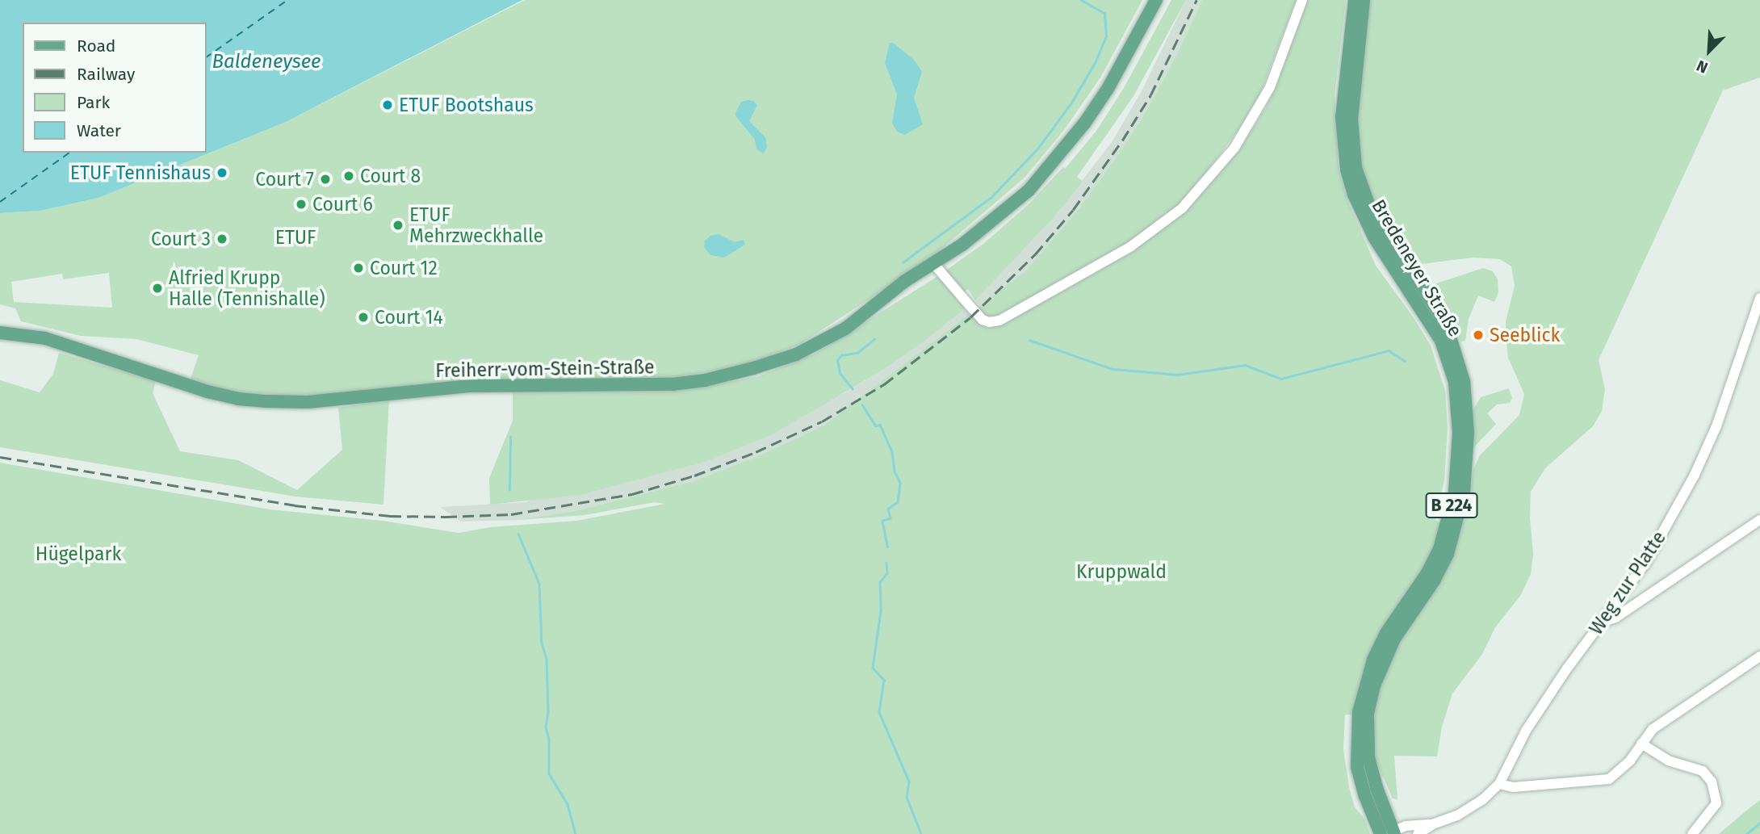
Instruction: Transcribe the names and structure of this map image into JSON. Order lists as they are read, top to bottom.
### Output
{
  "streets": {
    "main road": ["Bredeneyer Straße", "Freiherr-vom-Stein-Straße", "B 224"],
    "street": ["Weg zur Platte"]
  },
  "crossings": [
    ["Bredeneyer Straße", "Weg zur Platte"]
  ],
  "water": ["Baldeneysee"],
  "parks": ["ETUF", "Hügelpark", "Kruppwald"],
  "places": [
    "ETUF Bootshaus",
    "ETUF Tennishaus",
    "Court 8",
    "Court 7",
    "Court 6",
    "ETUF Mehrzweckhalle",
    "Court 3",
    "Court 12",
    "Alfried Krupp Halle (Tennishalle)",
    "Court 14",
    "Seeblick"
  ],
  "legend": [
    "Road",
    "Railway",
    "Park",
    "Water"
  ],
  "north": "bottom left"
}
